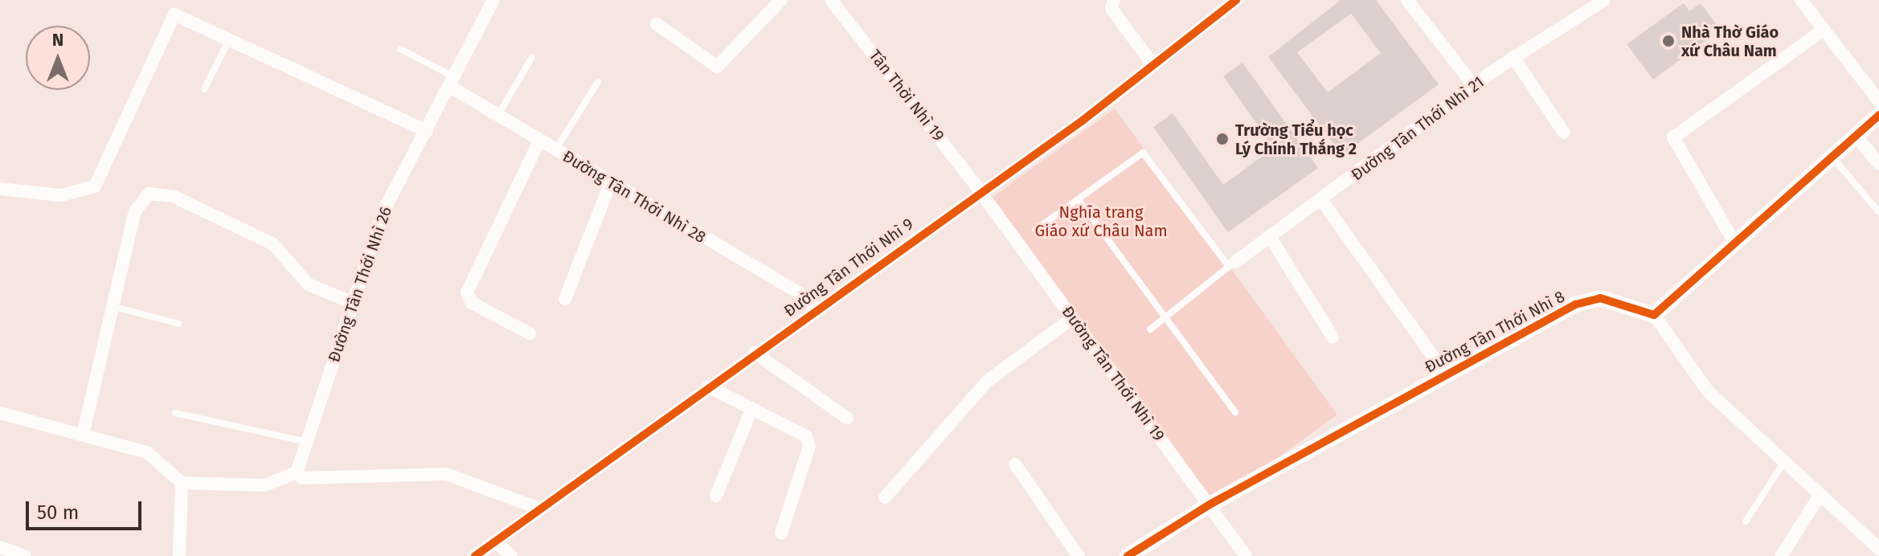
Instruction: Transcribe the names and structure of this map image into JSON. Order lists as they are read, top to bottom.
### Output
{
  "streets": {
    "street": [
      "Tân Thời Nhì 19",
      "Đường Tân Thới Nhì 21",
      "Đường Tân Thới Nhì 28",
      "Đường Tân Thới Nhì 9",
      "Đường Tân Thới Nhì 26",
      "Đường Tân Thới Nhì 8",
      "Đường Tân Thới Nhì 19"
    ]
  },
  "crossings": [
    ["Tân Thời Nhì 19", "Đường Tân Thới Nhì 9"],
    ["Tân Thời Nhì 19", "Đường Tân Thới Nhì 19"],
    ["Đường Tân Thới Nhì 28", "Đường Tân Thới Nhì 9"],
    ["Đường Tân Thới Nhì 28", "Đường Tân Thới Nhì 26"],
    ["Đường Tân Thới Nhì 9", "Đường Tân Thới Nhì 19"],
    ["Đường Tân Thới Nhì 8", "Đường Tân Thới Nhì 19"]
  ],
  "parks": ["Nghĩa trang Giáo xứ Châu Nam"],
  "places": ["Nhà Thờ Giáo xứ Châu Nam", "Trường Tiểu học Lý Chính Thắng 2"],
  "scale_bar": "50 m",
  "north": "top"
}
